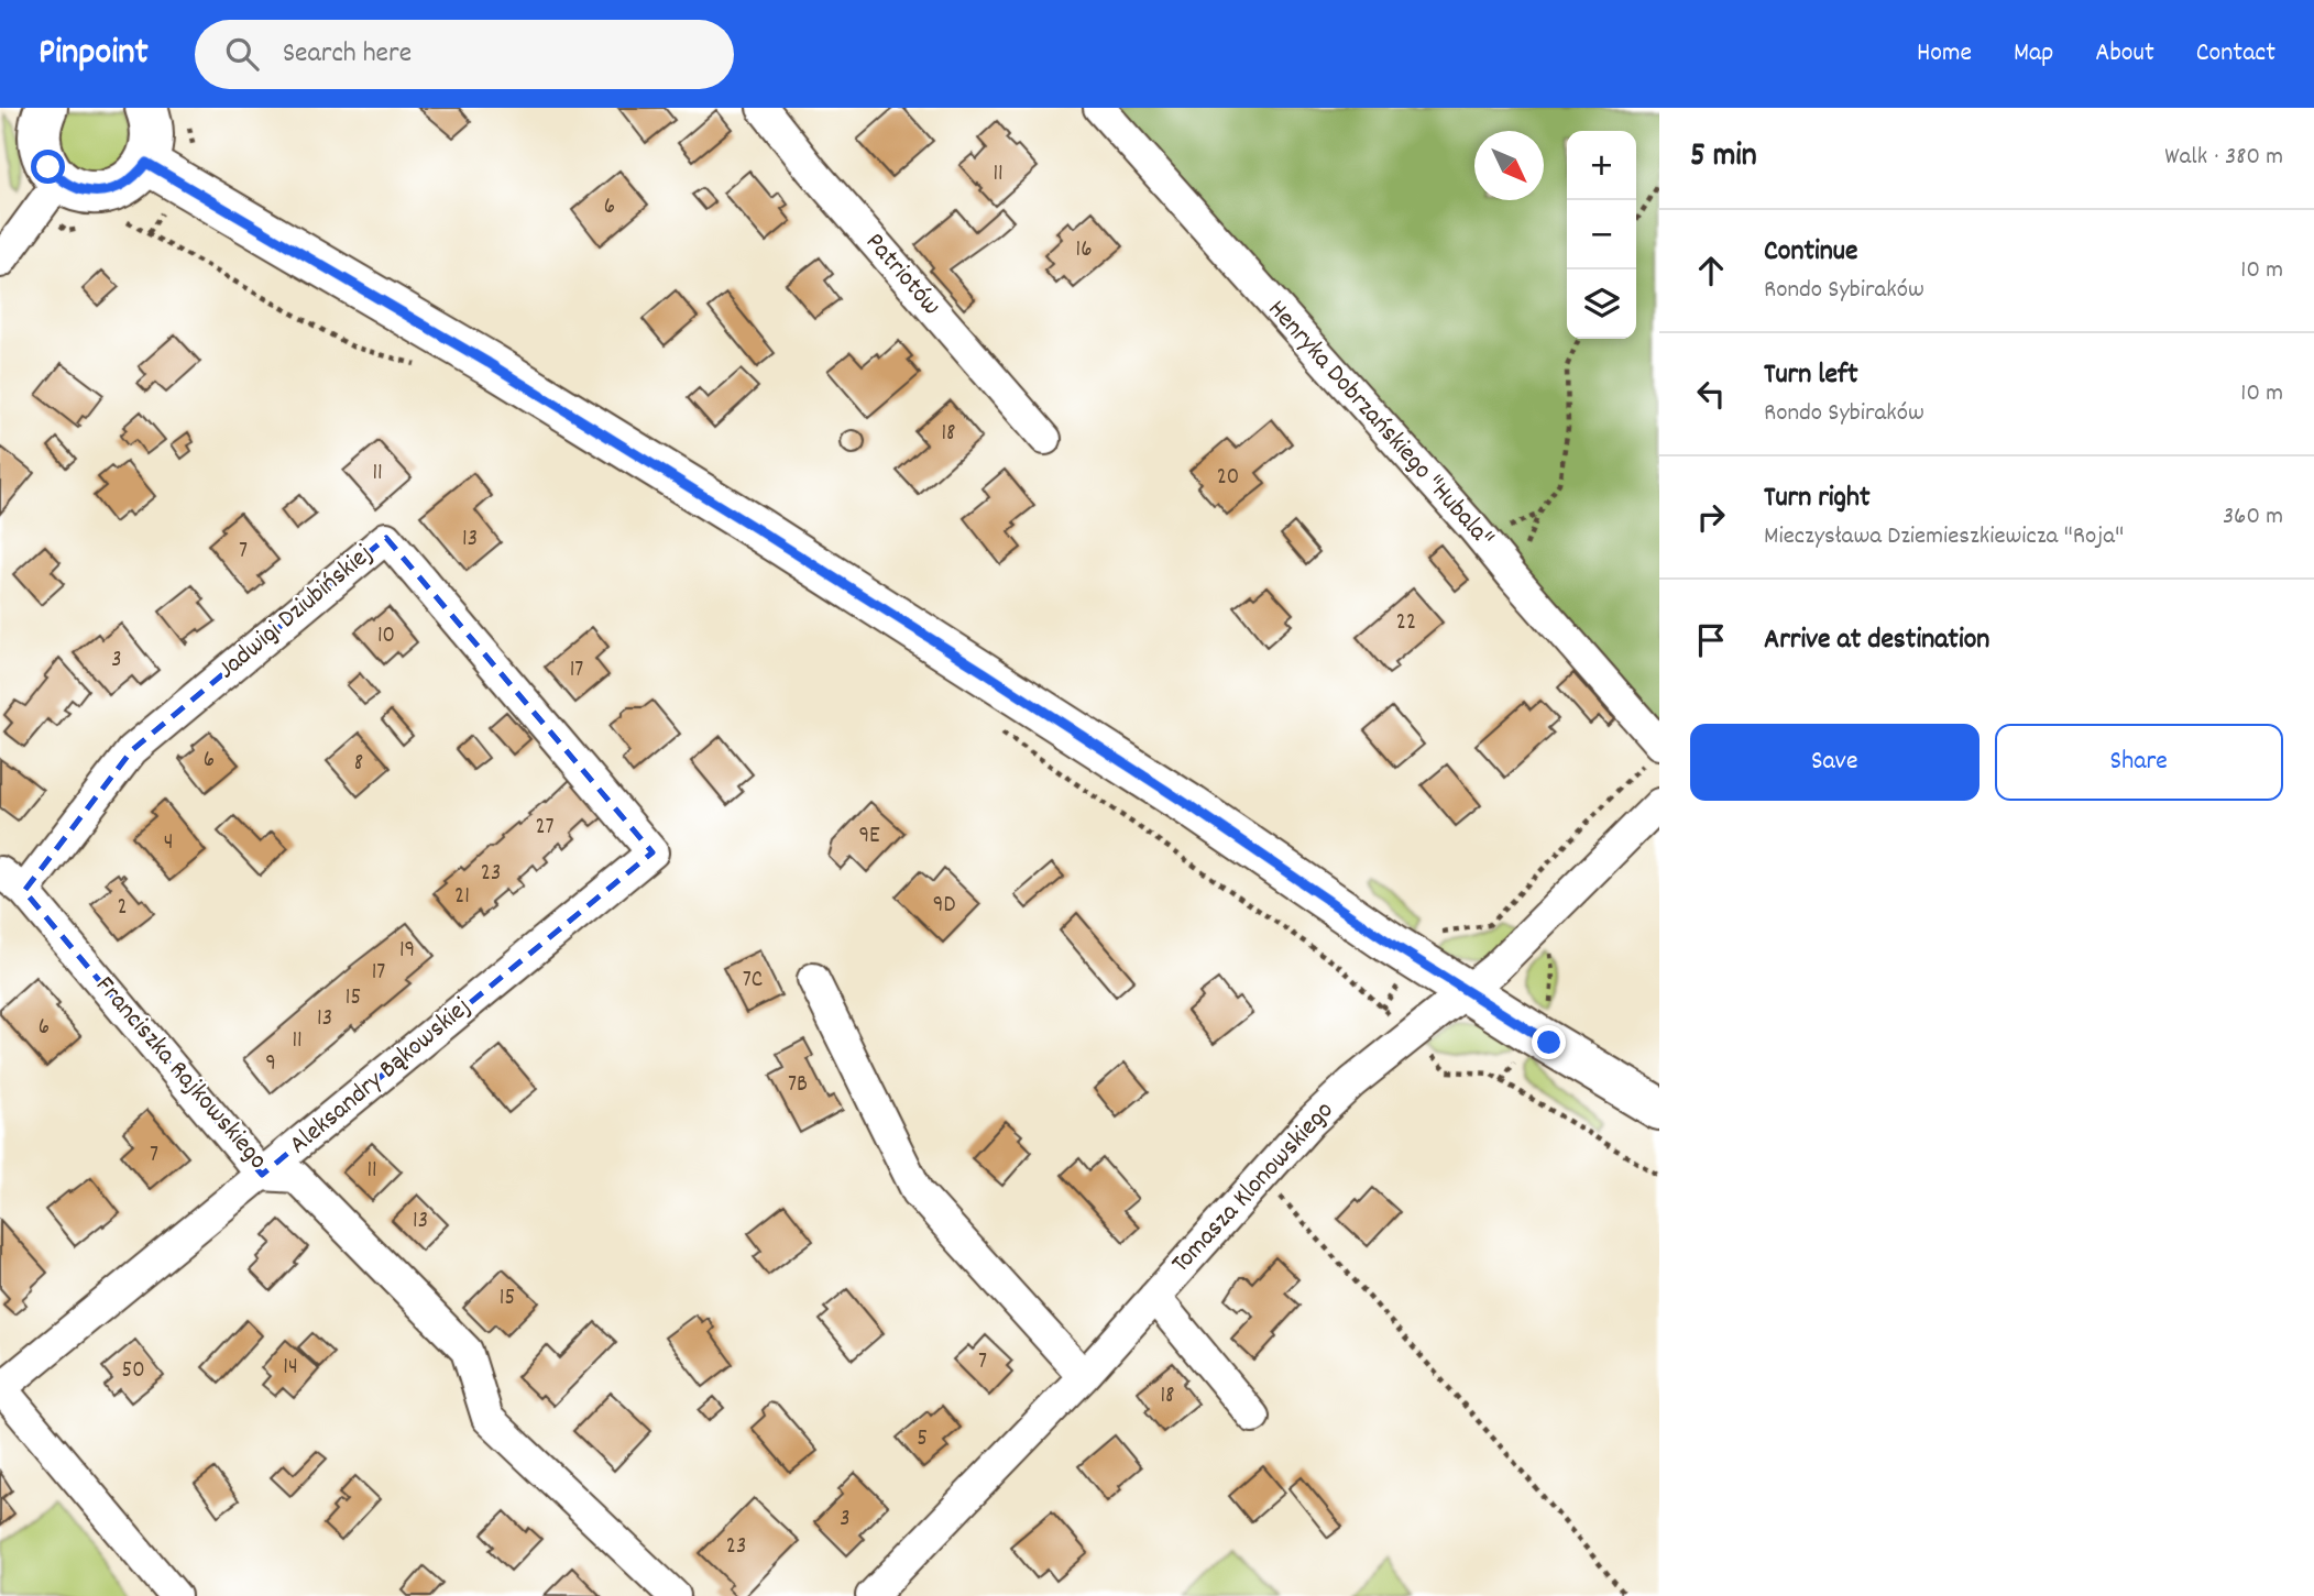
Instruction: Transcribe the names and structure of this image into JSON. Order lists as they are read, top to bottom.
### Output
{
  "streets": {
    "street": [
      "Patriotów",
      "Henryka Dobrzańskiego \"Hubala\"",
      "Jadwigi Dziubińskiej",
      "Franciszka Rajkowskiego",
      "Aleksandry Bąkowskiej",
      "Tomasza Klonowskiego"
    ]
  },
  "crossings": [
    ["Jadwigi Dziubińskiej", "Franciszka Rajkowskiego"],
    ["Jadwigi Dziubińskiej", "Aleksandry Bąkowskiej"],
    ["Franciszka Rajkowskiego", "Aleksandry Bąkowskiej"]
  ],
  "house_numbers": [
    "11",
    "6",
    "16",
    "18",
    "11",
    "20",
    "13",
    "7",
    "22",
    "10",
    "3",
    "17",
    "6",
    "8",
    "27",
    "9E",
    "4",
    "23",
    "21",
    "9D",
    "2",
    "19",
    "17",
    "7C",
    "15",
    "13",
    "6",
    "11",
    "9",
    "7B",
    "7",
    "11",
    "13",
    "15",
    "7",
    "14",
    "50",
    "18",
    "5",
    "3",
    "23"
  ],
  "north": "bottom right",
  "page": {
    "header": "Pinpoint",
    "search": "Search here",
    "nav": [
      "Home",
      "Map",
      "About",
      "Contact"
    ],
    "heading": ["5 min", "Walk · 380 m"],
    "map_buttons": ["+", "−"],
    "list": [
      ["Continue", "Rondo Sybiraków", "10 m"],
      ["Turn left", "Rondo Sybiraków", "10 m"],
      ["Turn right", "Mieczysława Dziemieszkiewicza \"Roja\"", "360 m"],
      "Arrive at destination"
    ],
    "buttons": ["Save", "Share"]
  }
}
